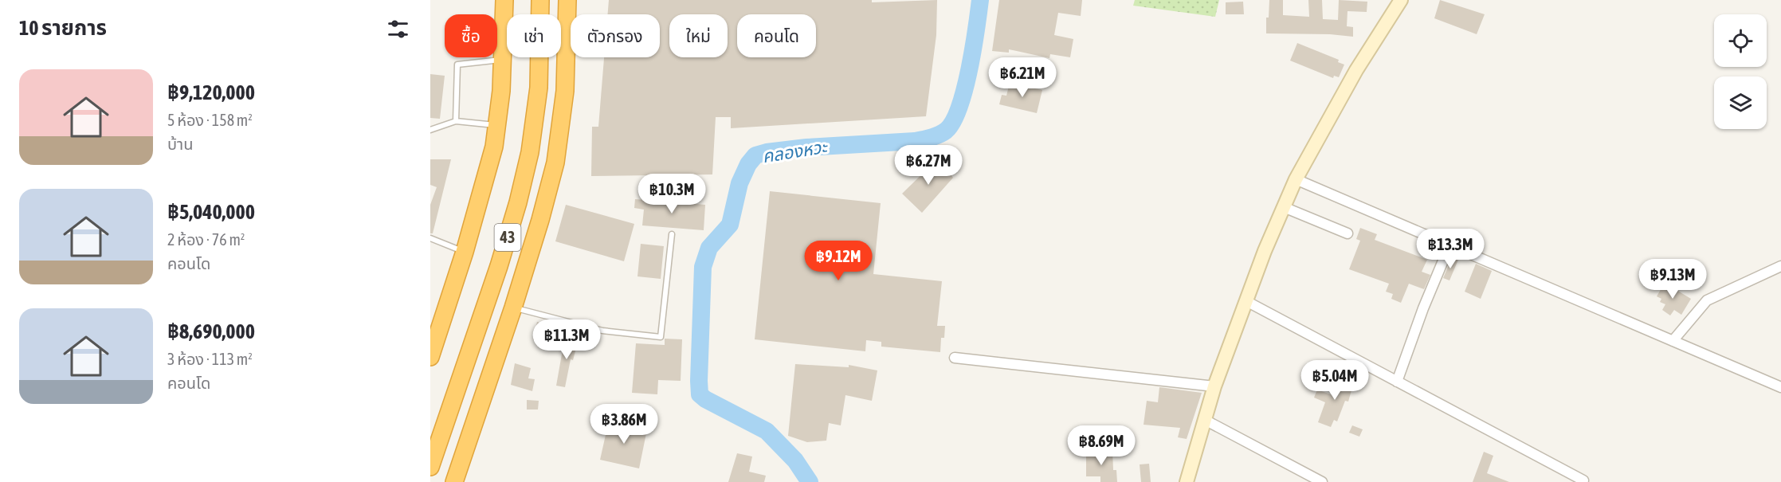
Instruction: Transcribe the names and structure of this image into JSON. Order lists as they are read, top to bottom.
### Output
{
  "streets": {
    "highway": ["43"]
  },
  "water": ["คลองหวะ"],
  "page": {
    "heading": "10 รายการ",
    "chip": [
      "ซื้อ",
      "เช่า",
      "ตัวกรอง",
      "ใหม่",
      "คอนโด"
    ],
    "list": [
      {
        "name": "฿9,120,000",
        "note": "5 ห้อง · 158 m² · บ้าน"
      },
      {
        "name": "฿5,040,000",
        "note": "2 ห้อง · 76 m² · คอนโด"
      },
      {
        "name": "฿8,690,000",
        "note": "3 ห้อง · 113 m² · คอนโด"
      }
    ],
    "price": [
      "฿6.21M",
      "฿6.27M",
      "฿10.3M",
      "฿13.3M",
      "฿9.12M",
      "฿9.13M",
      "฿11.3M",
      "฿5.04M",
      "฿3.86M",
      "฿8.69M"
    ]
  }
}
